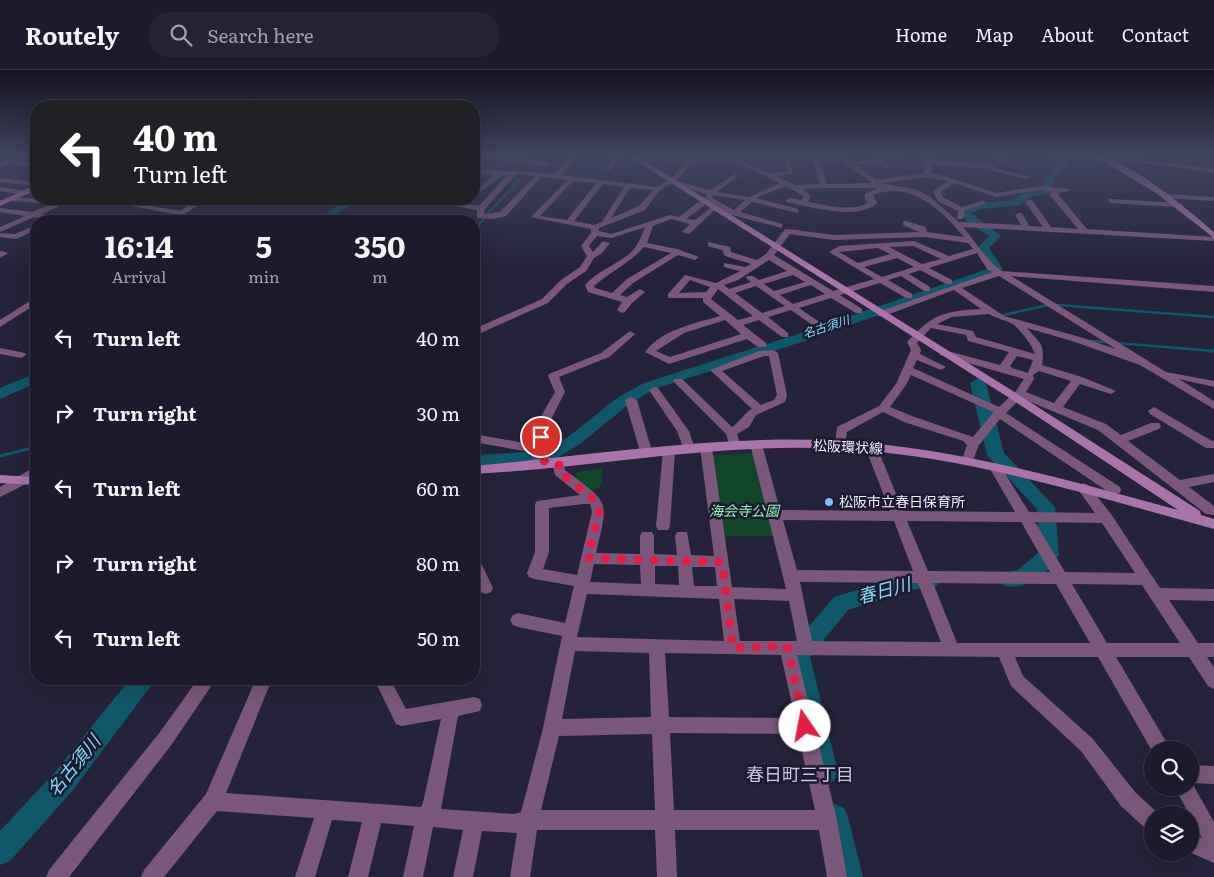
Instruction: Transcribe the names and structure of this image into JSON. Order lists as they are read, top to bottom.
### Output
{
  "streets": {
    "street": ["松阪環状線"]
  },
  "districts": ["春日町三丁目"],
  "water": ["名古須川", "春日川"],
  "parks": ["海会寺公園"],
  "places": ["松阪市立春日保育所"],
  "page": {
    "header": "Routely",
    "search": "Search here",
    "nav": [
      "Home",
      "Map",
      "About",
      "Contact"
    ],
    "turn": ["40 m", "Turn left"],
    "eta": [
      "16:14",
      "Arrival",
      "5",
      "min",
      "350",
      "m"
    ],
    "list": [
      {
        "name": "Turn left",
        "value": "40 m"
      },
      {
        "name": "Turn right",
        "value": "30 m"
      },
      {
        "name": "Turn left",
        "value": "60 m"
      },
      {
        "name": "Turn right",
        "value": "80 m"
      },
      {
        "name": "Turn left",
        "value": "50 m"
      }
    ]
  }
}
